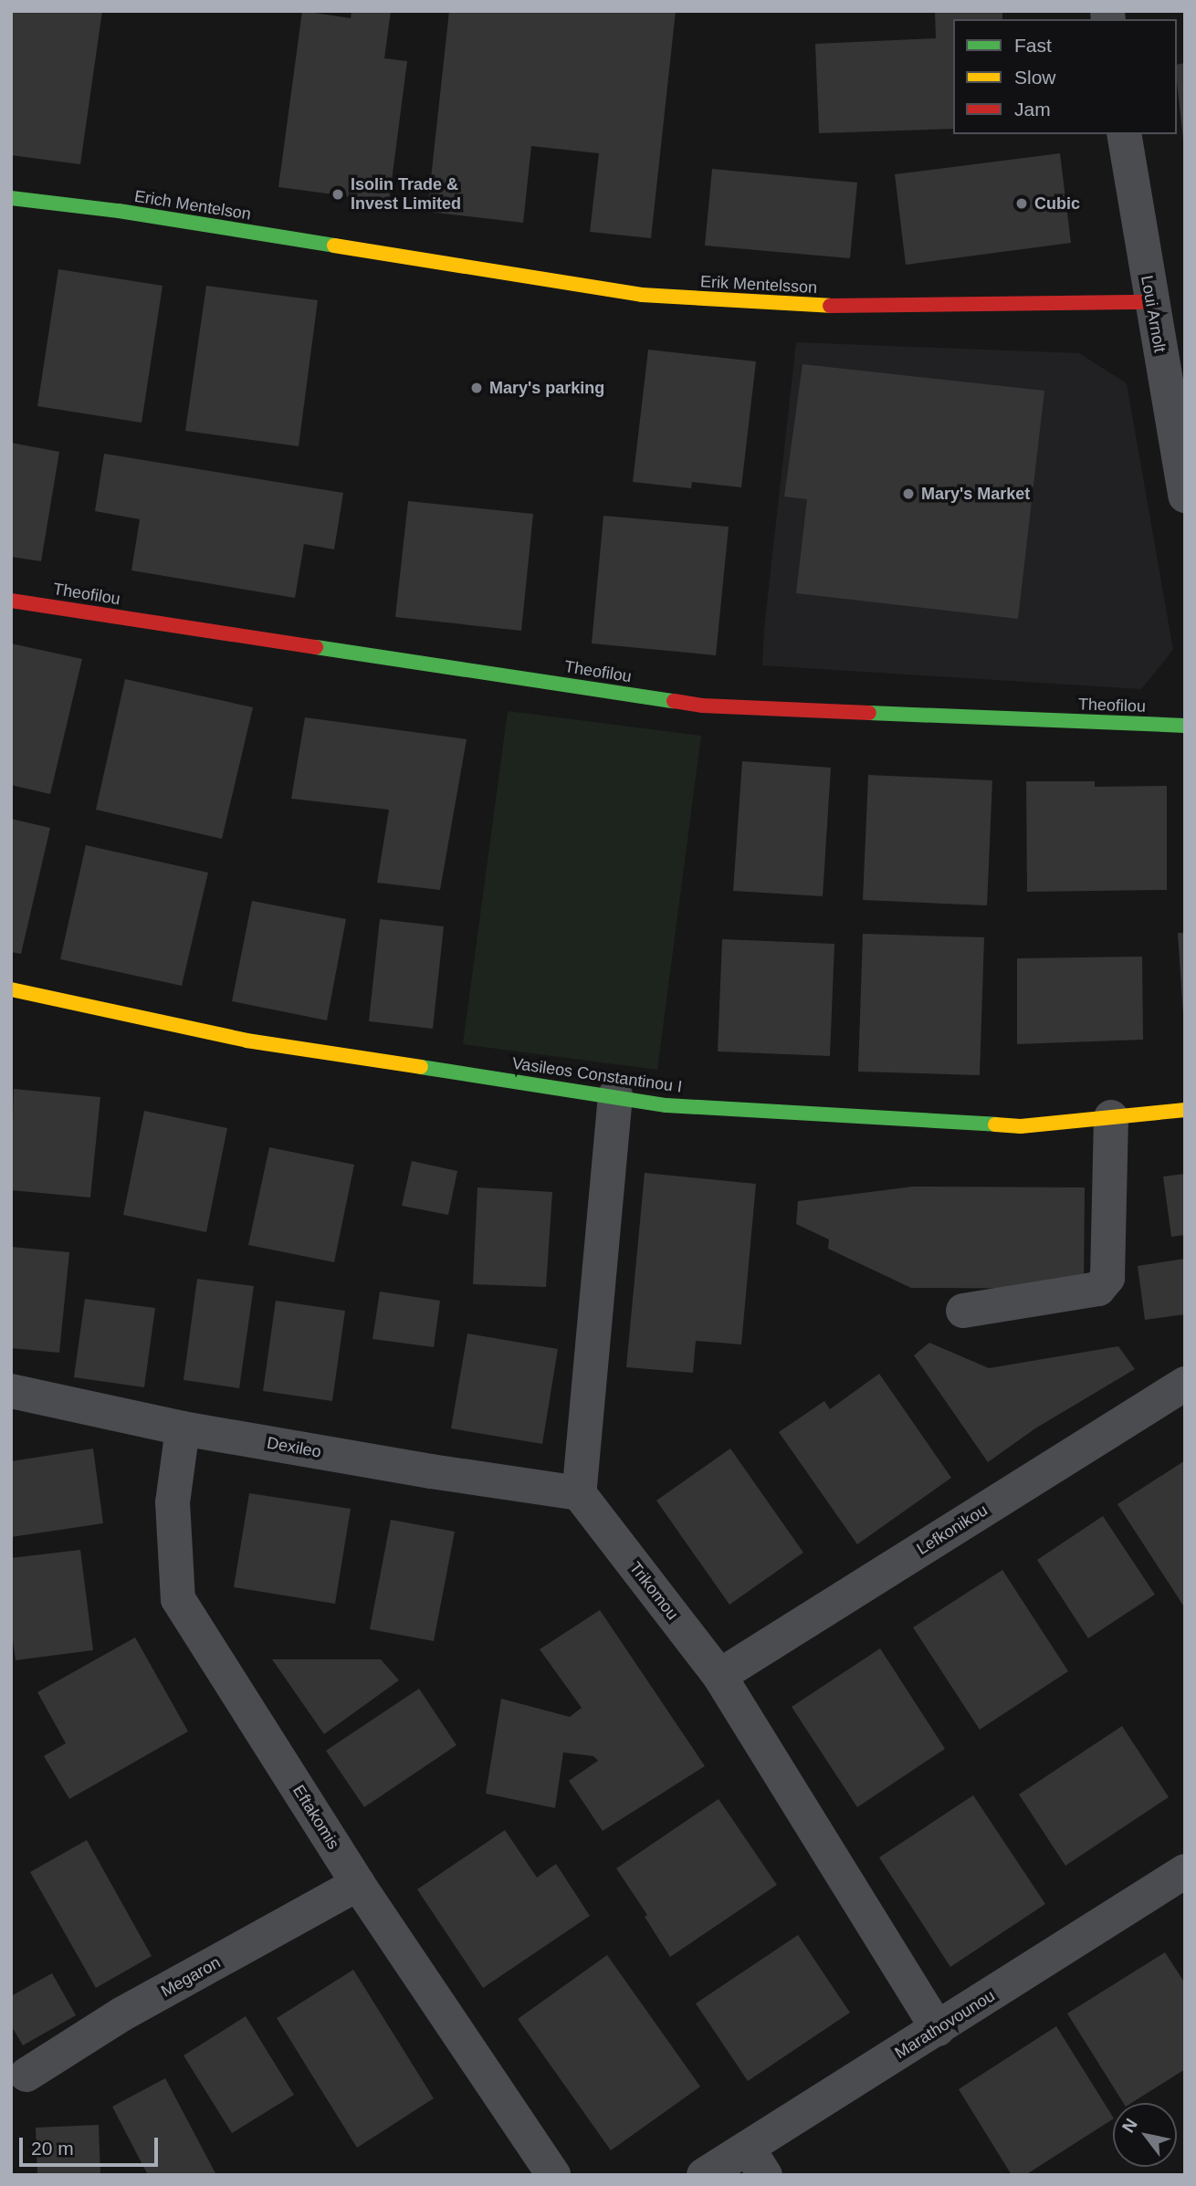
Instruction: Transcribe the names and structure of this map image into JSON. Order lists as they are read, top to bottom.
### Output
{
  "streets": {
    "street": [
      "Erich Mentelson",
      "Erik Mentelsson",
      "Loui Arnolt",
      "Theofilou",
      "Vasileos Constantinou I",
      "Dexileo",
      "Lefkonikou",
      "Trikomou",
      "Eftakomis",
      "Megaron",
      "Marathovounou"
    ]
  },
  "crossings": [
    ["Erich Mentelson", "Erik Mentelsson"],
    ["Erik Mentelsson", "Loui Arnolt"],
    ["Dexileo", "Trikomou"],
    ["Dexileo", "Eftakomis"],
    ["Lefkonikou", "Trikomou"],
    ["Trikomou", "Marathovounou"],
    ["Eftakomis", "Megaron"]
  ],
  "places": [
    "Isolin Trade & Invest Limited",
    "Cubic",
    "Mary's parking",
    "Mary's Market"
  ],
  "legend": ["Fast", "Slow", "Jam"],
  "scale_bar": "20 m",
  "north": "top left"
}
